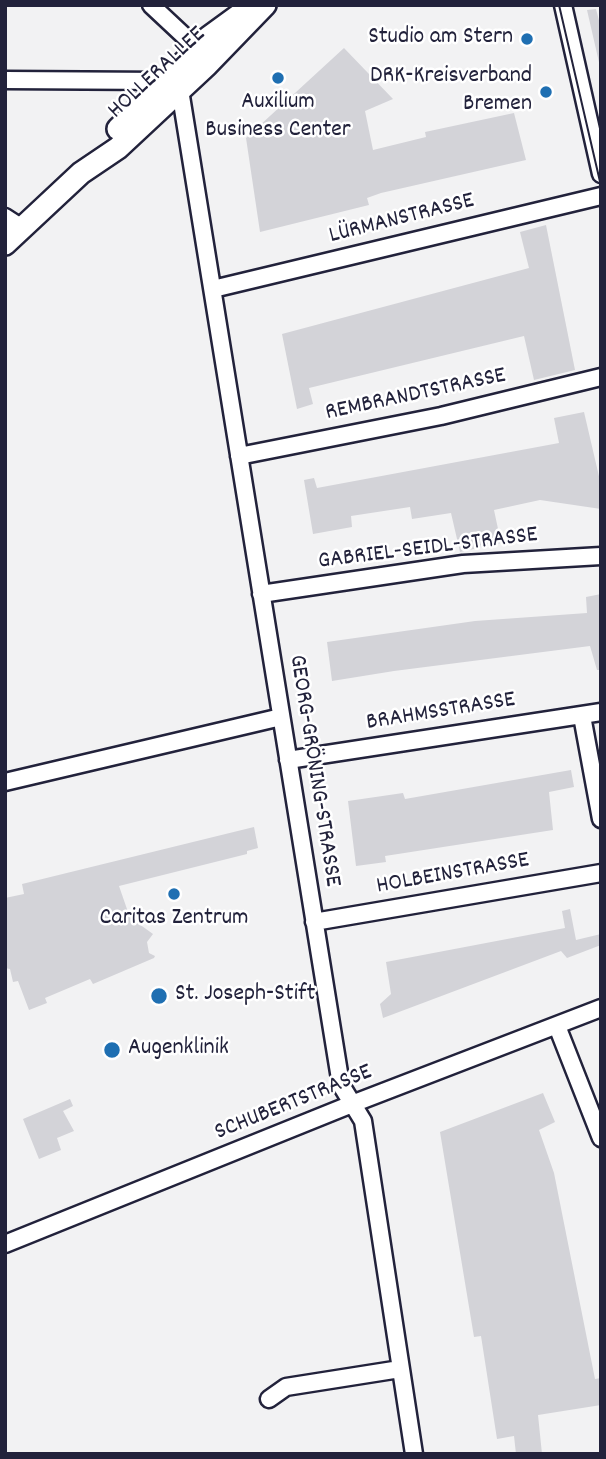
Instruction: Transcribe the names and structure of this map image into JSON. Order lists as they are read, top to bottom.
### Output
{
  "streets": {
    "main road": ["HOLLERALLEE"],
    "street": [
      "LÜRMANSTRASSE",
      "REMBRANDTSTRASSE",
      "GABRIEL-SEIDL-STRASSE",
      "BRAHMSSTRASSE",
      "GEORG-GRÖNING-STRASSE",
      "HOLBEINSTRASSE",
      "SCHUBERTSTRASSE"
    ]
  },
  "crossings": [
    ["HOLLERALLEE", "GEORG-GRÖNING-STRASSE"],
    ["LÜRMANSTRASSE", "GEORG-GRÖNING-STRASSE"],
    ["REMBRANDTSTRASSE", "GEORG-GRÖNING-STRASSE"],
    ["GABRIEL-SEIDL-STRASSE", "GEORG-GRÖNING-STRASSE"],
    ["BRAHMSSTRASSE", "GEORG-GRÖNING-STRASSE"],
    ["GEORG-GRÖNING-STRASSE", "HOLBEINSTRASSE"],
    ["GEORG-GRÖNING-STRASSE", "SCHUBERTSTRASSE"]
  ],
  "places": [
    "Studio am Stern",
    "Auxilium Business Center",
    "DRK-Kreisverband Bremen",
    "Caritas Zentrum",
    "St. Joseph-Stift",
    "Augenklinik"
  ]
}
